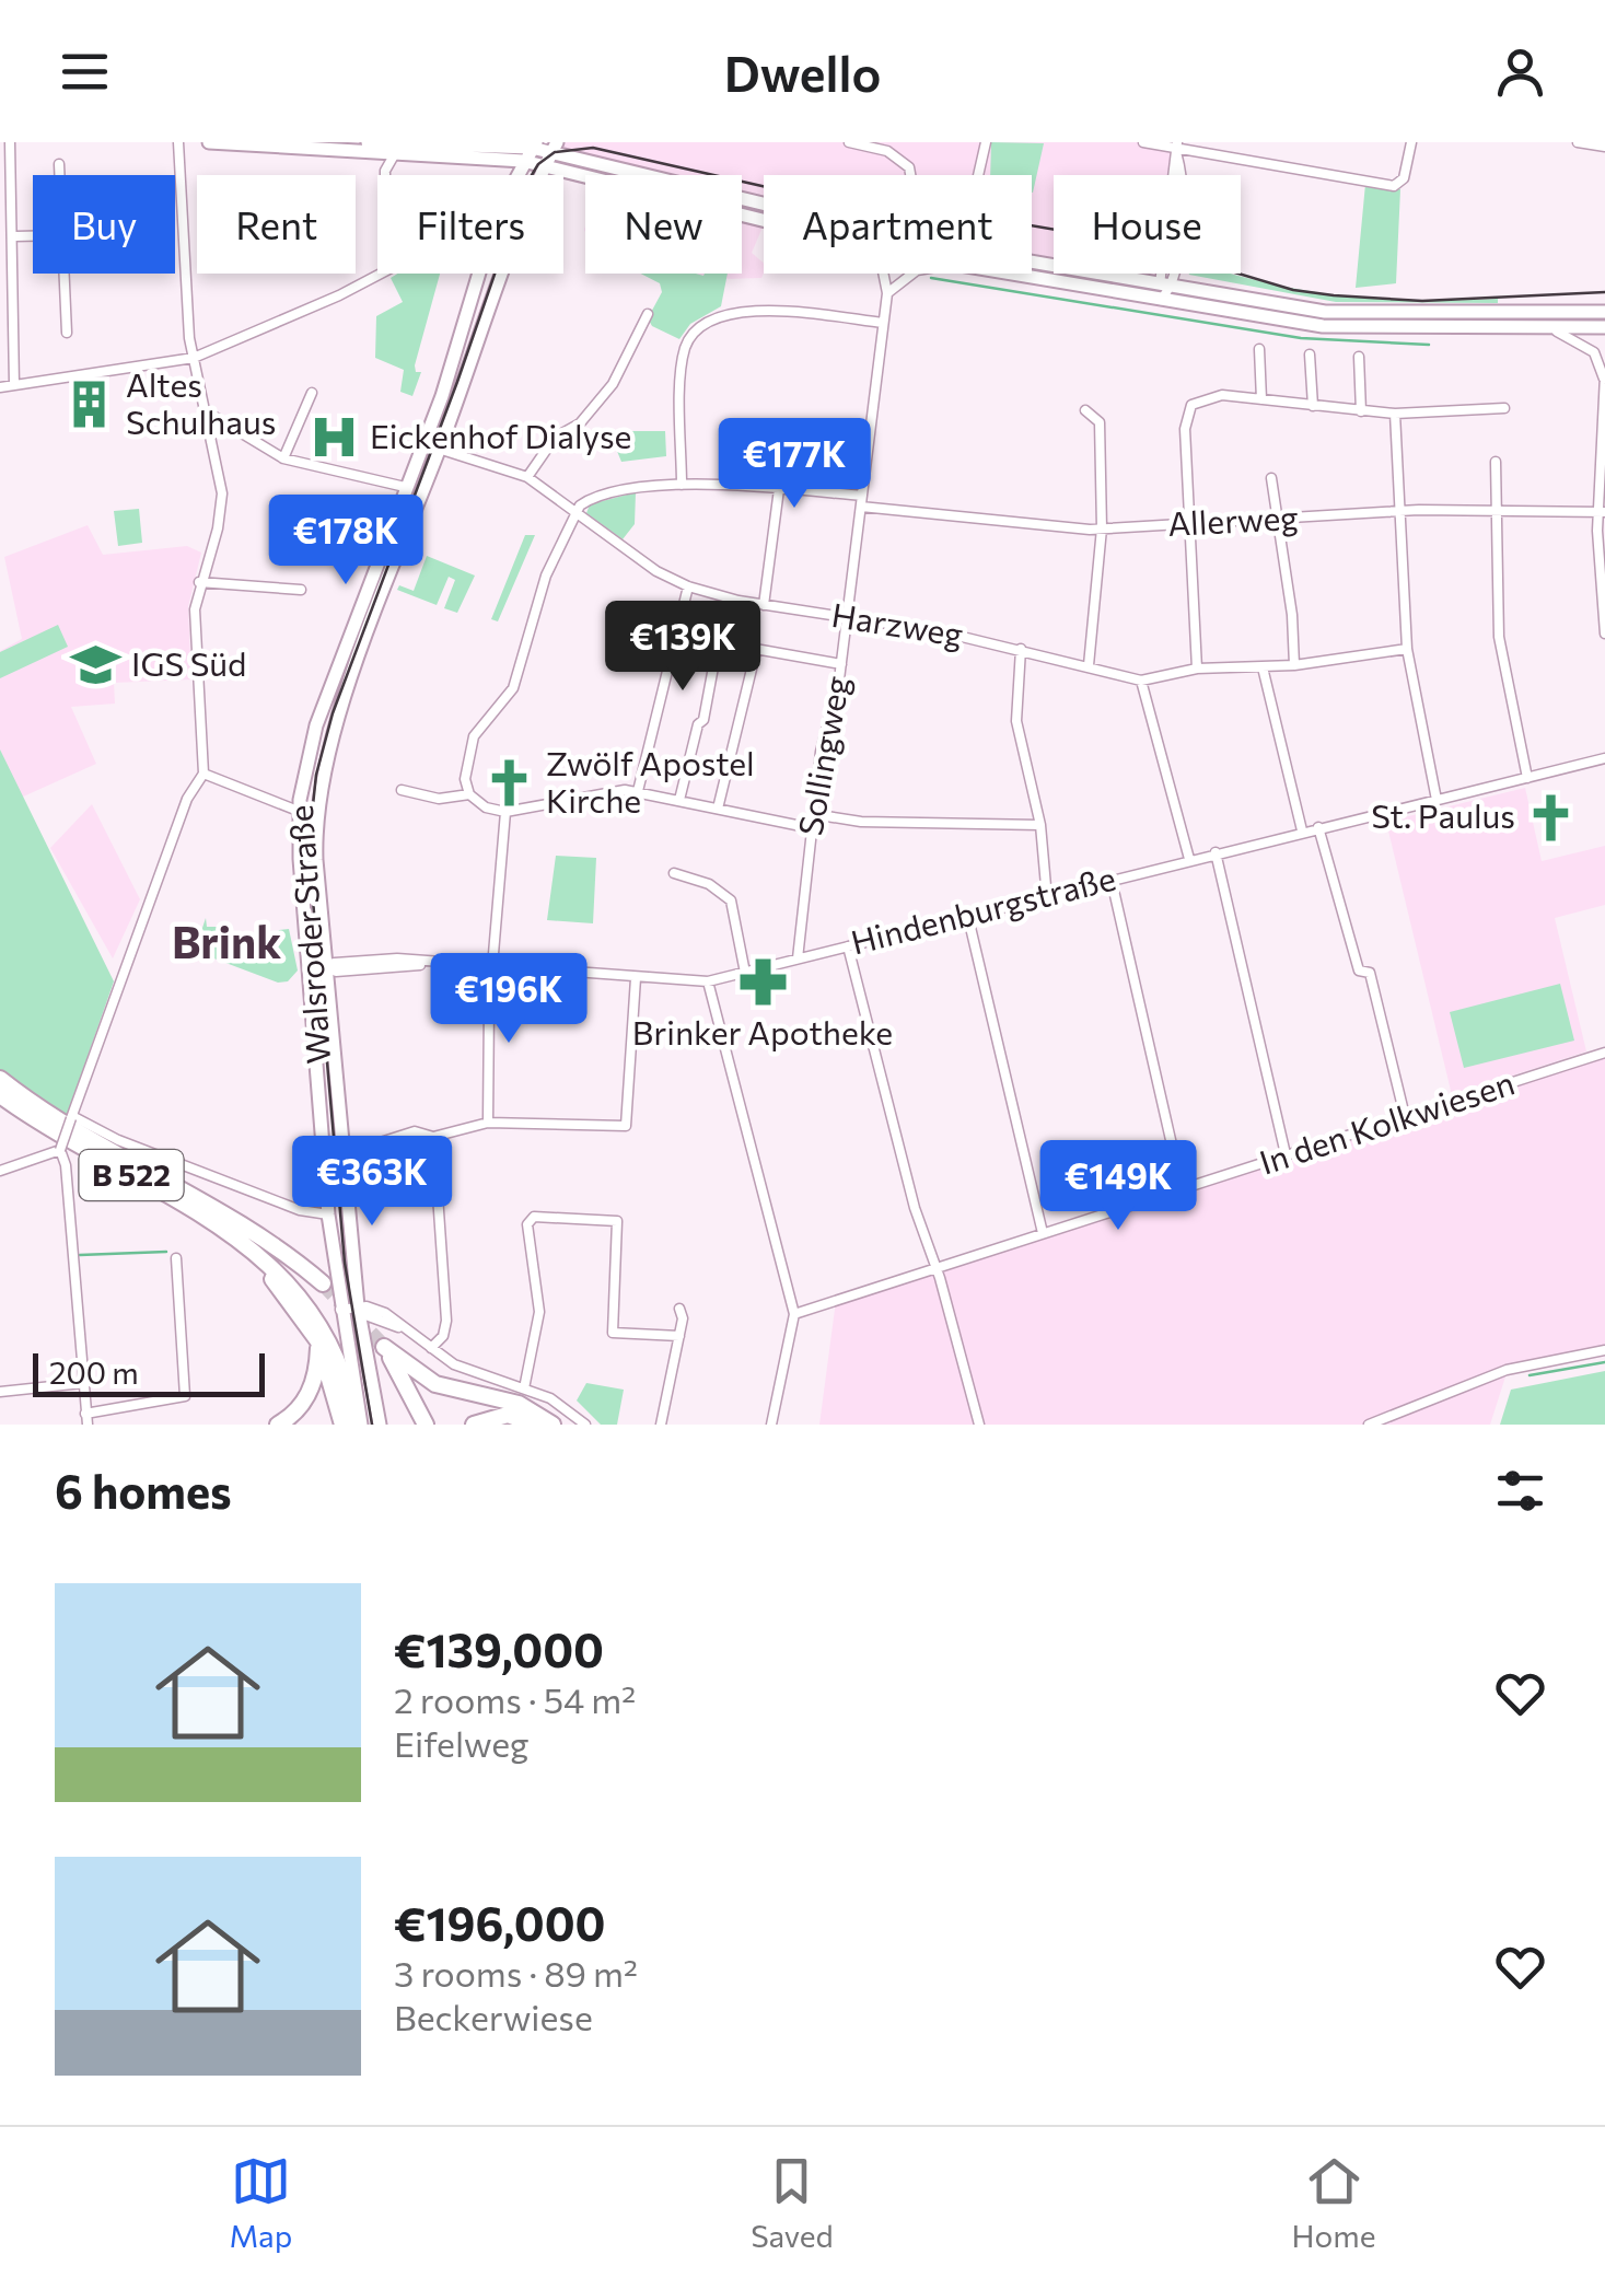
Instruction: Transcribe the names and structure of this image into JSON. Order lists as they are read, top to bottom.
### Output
{
  "streets": {
    "highway": ["B 522"],
    "main road": ["Walsroder Straße"],
    "street": [
      "Allerweg",
      "Harzweg",
      "Sollingweg",
      "Hindenburgstraße",
      "In den Kolkwiesen"
    ]
  },
  "crossings": [
    ["Allerweg", "Harzweg"],
    ["Allerweg", "Sollingweg"],
    ["Harzweg", "Sollingweg"],
    ["Harzweg", "Walsroder Straße"],
    ["Sollingweg", "Hindenburgstraße"],
    ["Hindenburgstraße", "Walsroder Straße"],
    ["Walsroder Straße", "B 522"]
  ],
  "districts": ["Brink"],
  "places": {
    "building": ["Altes Schulhaus"],
    "hospital": ["Eickenhof Dialyse"],
    "school or university": ["IGS Süd"],
    "church": ["Zwölf Apostel Kirche", "St. Paulus"],
    "pharmacy": ["Brinker Apotheke"]
  },
  "scale_bar": "200 m",
  "page": {
    "header": "Dwello",
    "chip": [
      "Buy",
      "Rent",
      "Filters",
      "New",
      "Apartment",
      "House"
    ],
    "price": [
      "€177K",
      "€178K",
      "€139K",
      "€196K",
      "€363K",
      "€149K"
    ],
    "scale": "200 m",
    "heading": "6 homes",
    "list": [
      {
        "name": "€139,000",
        "note": "2 rooms · 54 m² · Eifelweg"
      },
      {
        "name": "€196,000",
        "note": "3 rooms · 89 m² · Beckerwiese"
      }
    ],
    "tabs": ["Map", "Saved", "Home"]
  }
}
